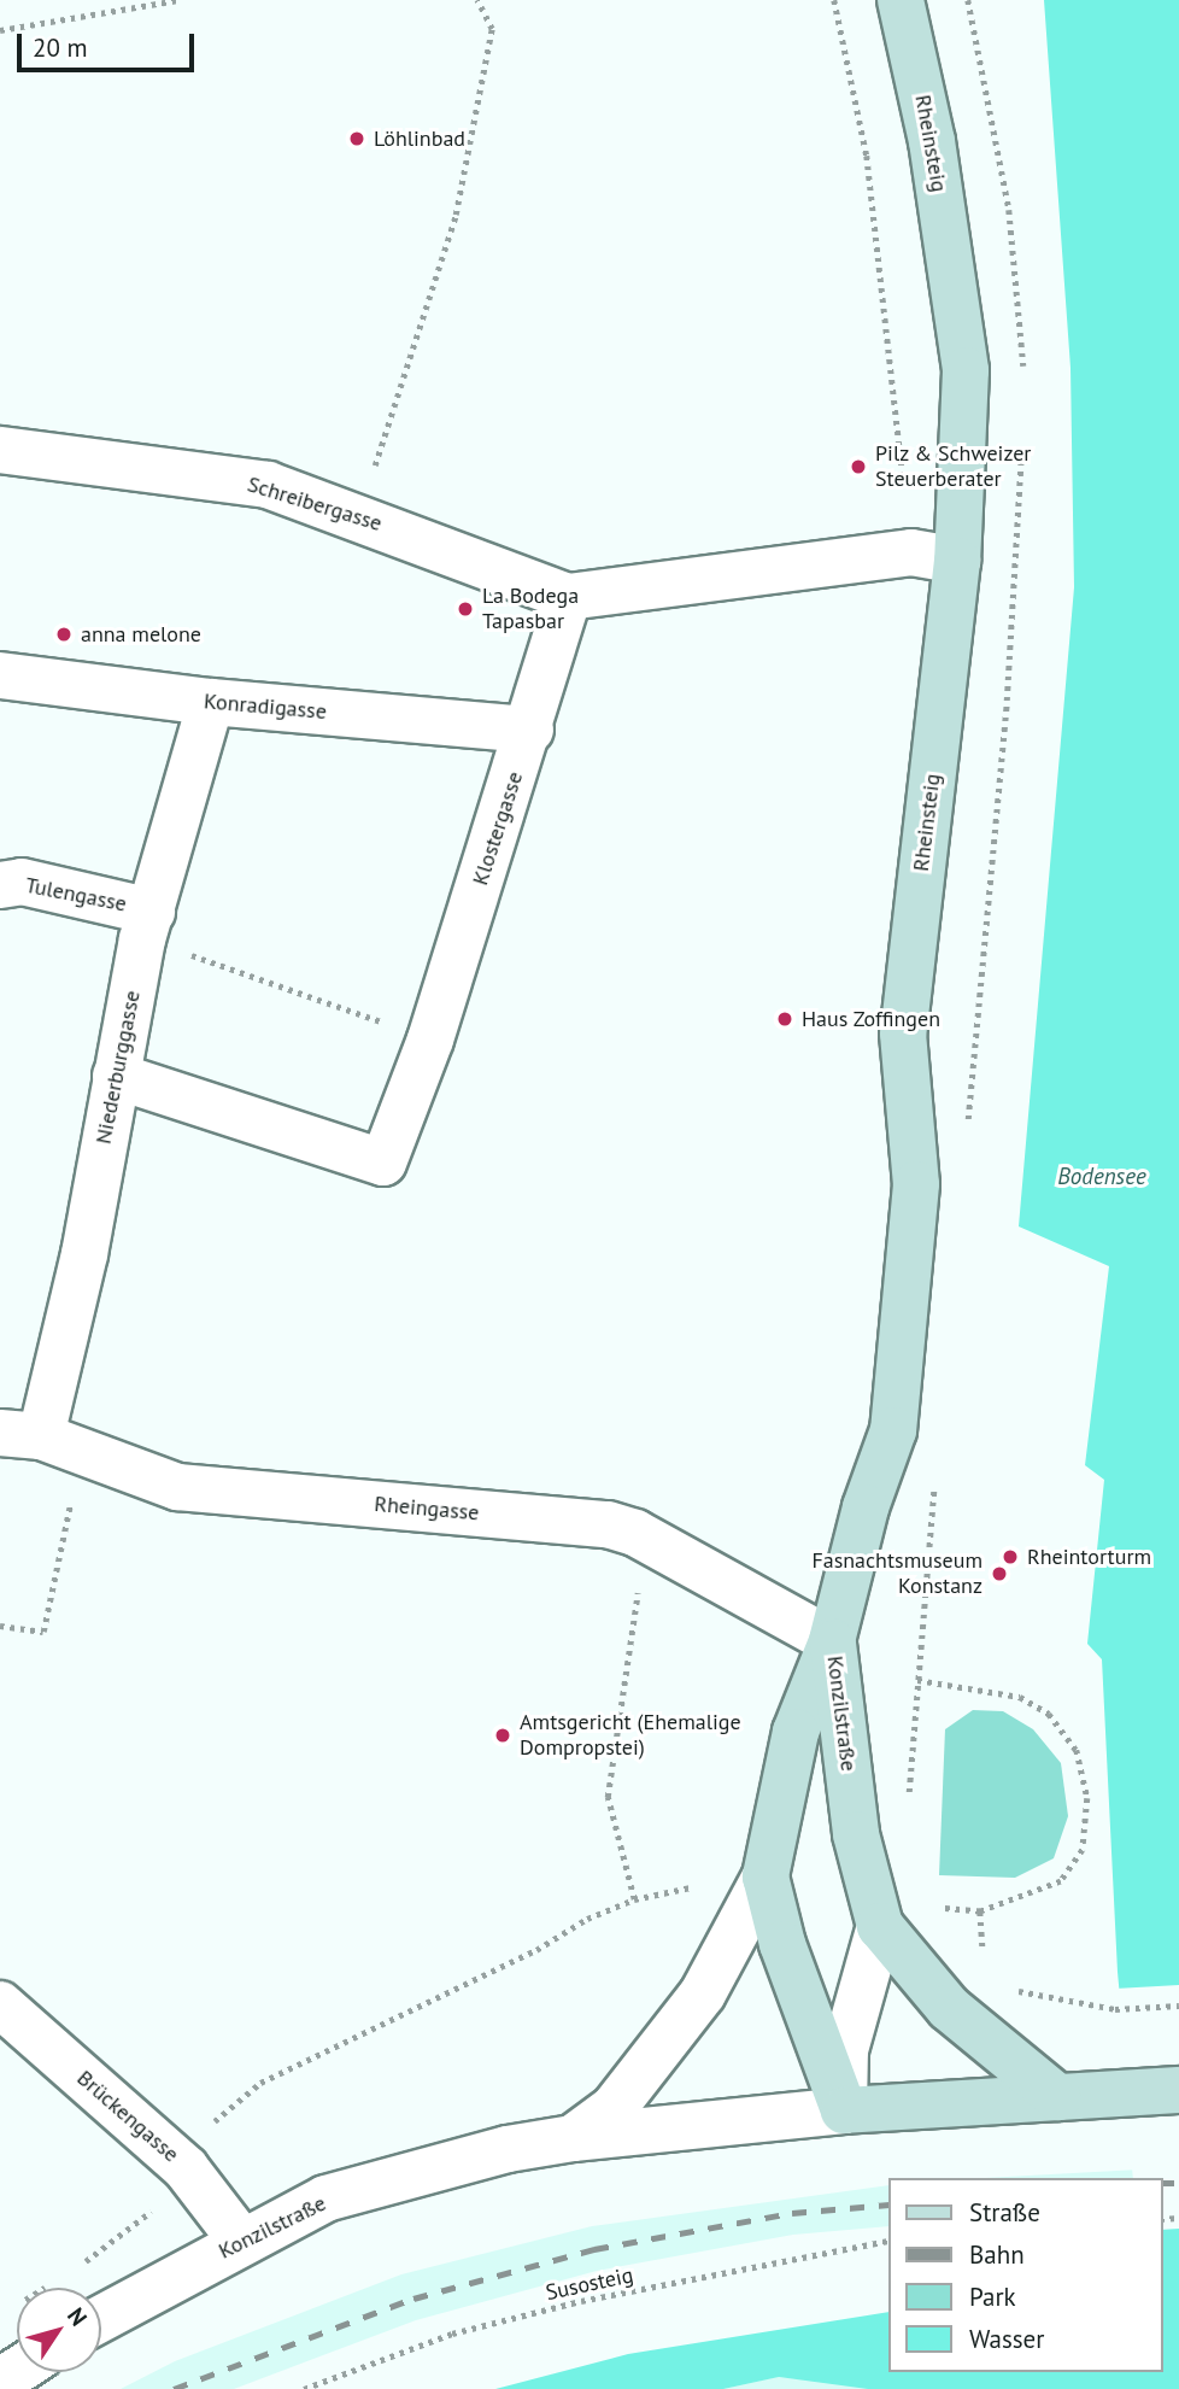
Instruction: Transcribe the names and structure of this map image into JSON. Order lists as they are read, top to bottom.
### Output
{
  "streets": {
    "main road": ["Rheinsteig", "Konzilstraße"],
    "street": [
      "Schreibergasse",
      "Konradigasse",
      "Klostergasse",
      "Tulengasse",
      "Niederburggasse",
      "Rheingasse",
      "Brückengasse"
    ],
    "path": ["Susosteig"]
  },
  "crossings": [
    ["Rheinsteig", "Rheingasse"],
    ["Rheinsteig", "Konzilstraße"],
    ["Schreibergasse", "Klostergasse"],
    ["Konradigasse", "Klostergasse"],
    ["Konradigasse", "Niederburggasse"],
    ["Klostergasse", "Niederburggasse"],
    ["Tulengasse", "Niederburggasse"],
    ["Niederburggasse", "Rheingasse"],
    ["Rheingasse", "Konzilstraße"],
    ["Konzilstraße", "Brückengasse"]
  ],
  "water": ["Bodensee"],
  "places": [
    "Löhlinbad",
    "Pilz & Schweizer Steuerberater",
    "La Bodega Tapasbar",
    "anna melone",
    "Haus Zoffingen",
    "Rheintorturm",
    "Fasnachtsmuseum Konstanz",
    "Amtsgericht (Ehemalige Dompropstei)"
  ],
  "legend": [
    "Straße",
    "Bahn",
    "Park",
    "Wasser"
  ],
  "scale_bar": "20 m",
  "north": "top right"
}
